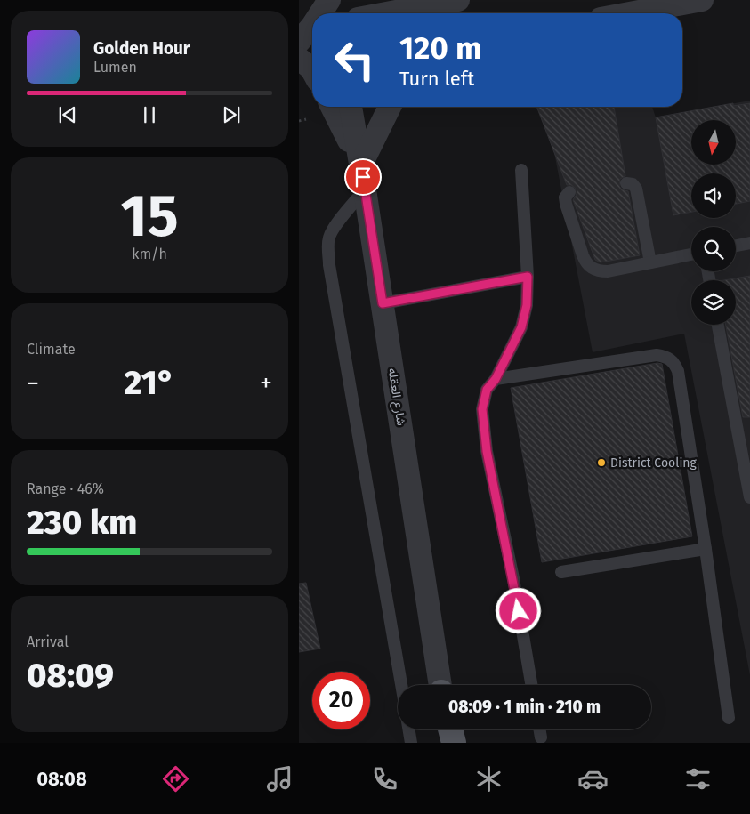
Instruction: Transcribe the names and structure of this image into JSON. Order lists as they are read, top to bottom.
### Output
{
  "streets": {
    "street": ["شارع العقله"]
  },
  "places": ["District Cooling"],
  "north": "bottom",
  "page": {
    "turn": ["120 m", "Turn left"],
    "song": ["Golden Hour", "Lumen"],
    "tile": [
      ["15", "km/h"],
      "Climate",
      ["Range · 46%", "230 km"],
      ["Arrival", "08:09"]
    ],
    "heat": ["−", "21°", "+"],
    "limit": "20",
    "trip": "08:09 · 1 min · 210 m",
    "tabs": "08:08"
  }
}
